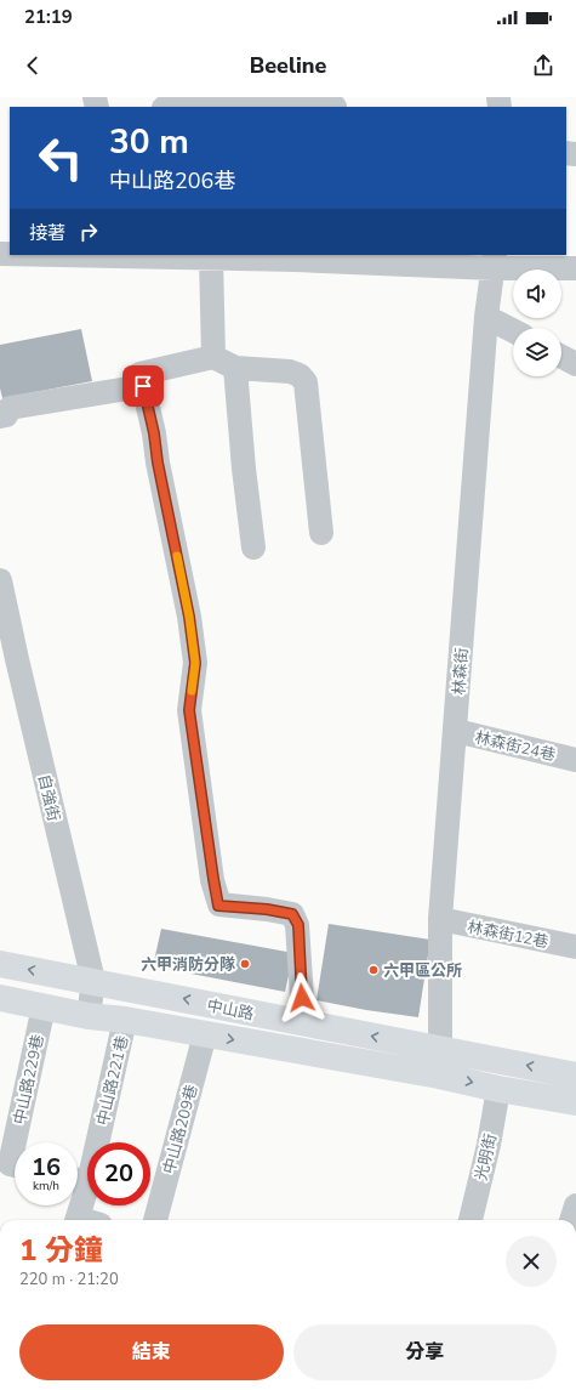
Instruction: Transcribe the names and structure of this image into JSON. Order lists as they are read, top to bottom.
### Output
{
  "streets": {
    "main road": ["中山路"],
    "street": [
      "林森街",
      "林森街24巷",
      "自強街",
      "林森街12巷",
      "中山路229巷",
      "中山路221巷",
      "中山路209巷",
      "光明街"
    ]
  },
  "crossings": [
    ["林森街", "林森街24巷"],
    ["林森街", "林森街12巷"],
    ["林森街", "中山路"],
    ["自強街", "中山路"],
    ["中山路", "中山路229巷"],
    ["中山路", "中山路221巷"],
    ["中山路", "中山路209巷"],
    ["中山路", "光明街"]
  ],
  "places": ["六甲消防分隊", "六甲區公所"],
  "page": {
    "status": "21:19",
    "header": "Beeline",
    "turn": ["30 m", "中山路206巷"],
    "then": "接著",
    "speed": "16 km/h",
    "limit": "20",
    "heading": ["1 分鐘", "220 m · 21:20"],
    "buttons": ["結束", "分享"]
  }
}
